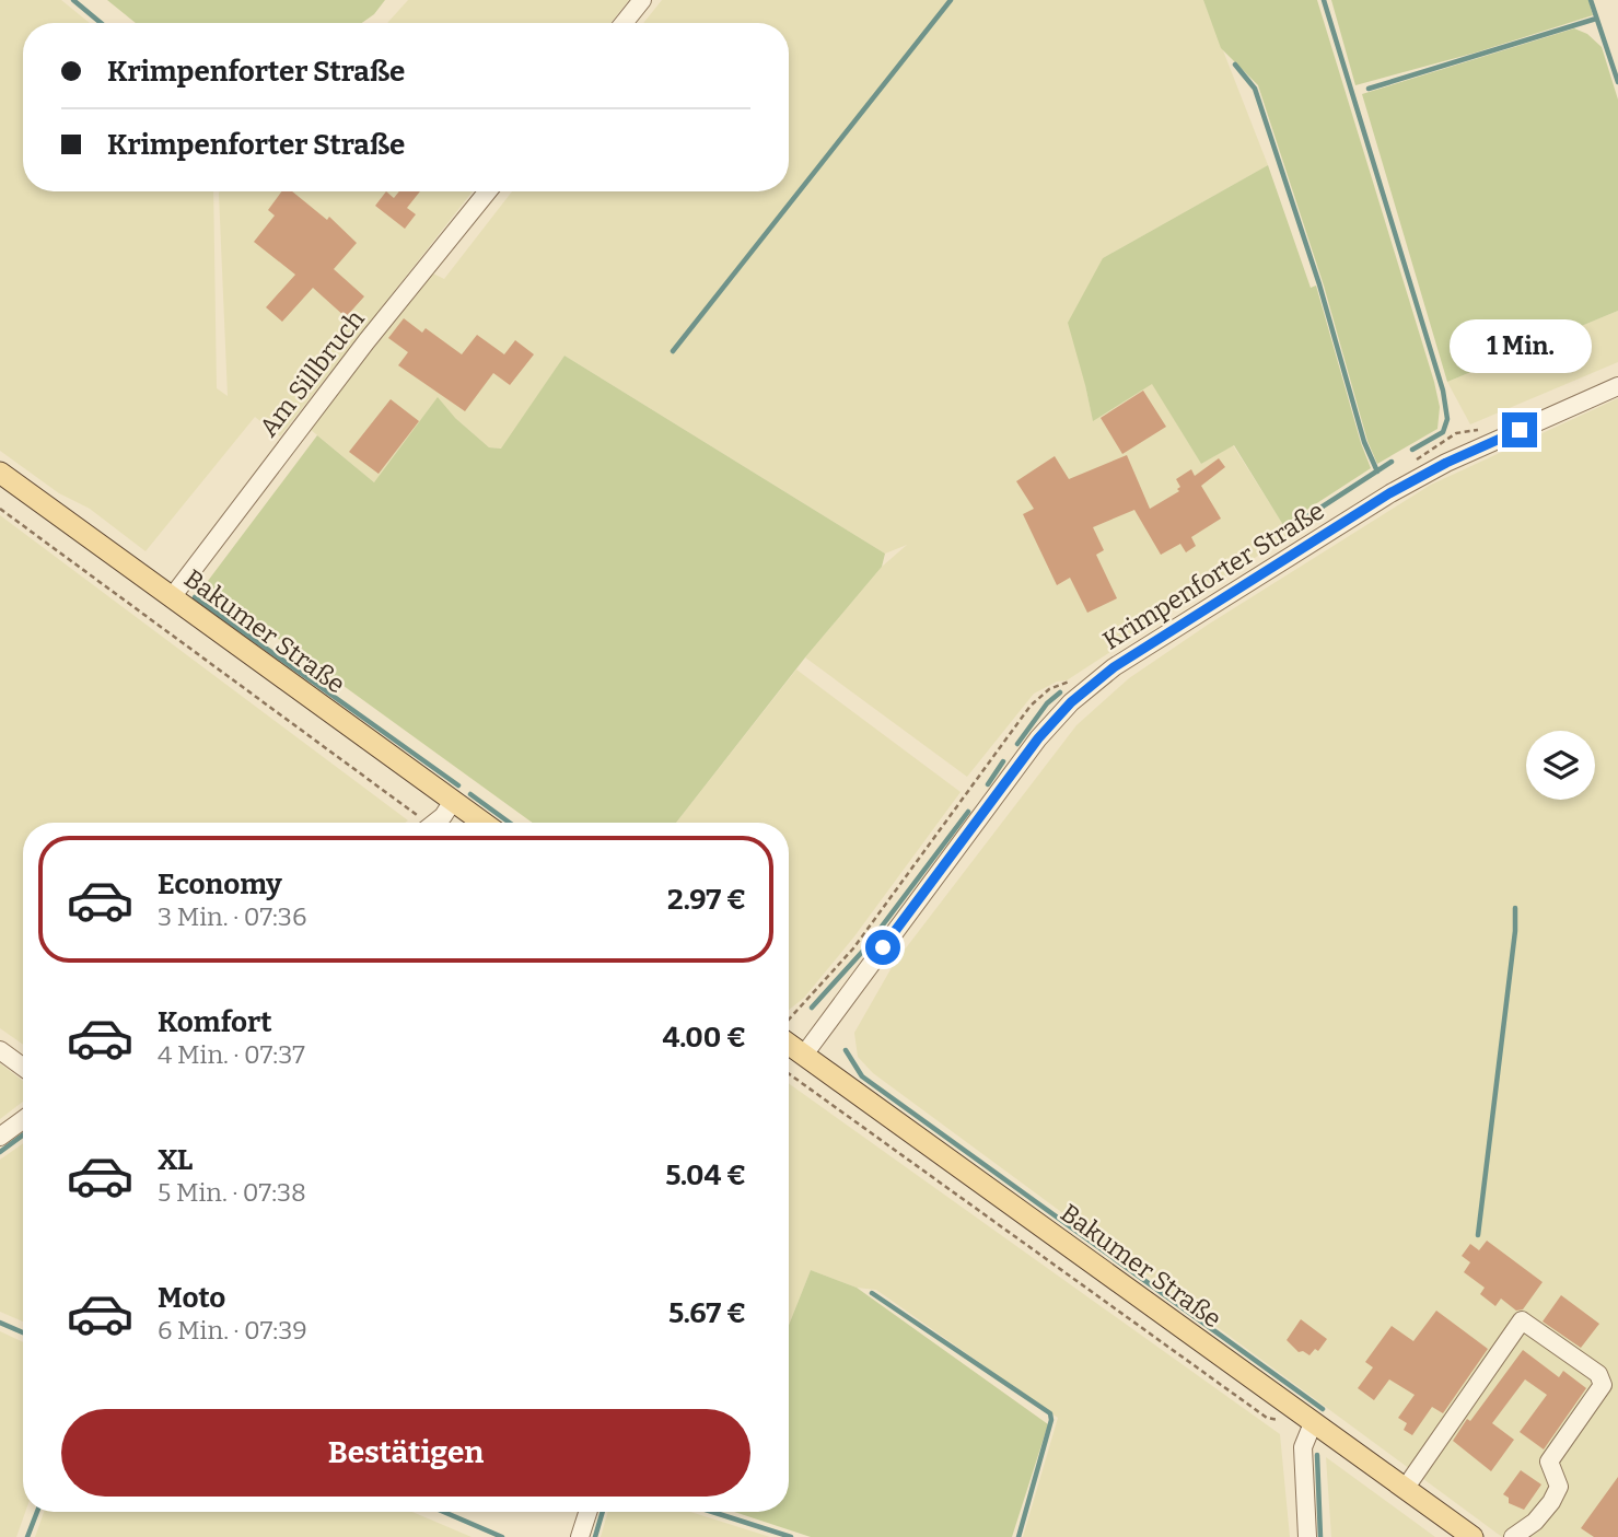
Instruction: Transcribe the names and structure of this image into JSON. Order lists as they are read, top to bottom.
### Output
{
  "streets": {
    "main road": ["Bakumer Straße"],
    "street": ["Am Sillbruch", "Krimpenforter Straße"]
  },
  "crossings": [
    ["Am Sillbruch", "Bakumer Straße"],
    ["Krimpenforter Straße", "Bakumer Straße"]
  ],
  "page": {
    "banner": ["Krimpenforter Straße", "Krimpenforter Straße"],
    "bubble": "1 Min.",
    "list": [
      {
        "name": "Economy",
        "note": "3 Min. · 07:36",
        "value": "2.97 €"
      },
      {
        "name": "Komfort",
        "note": "4 Min. · 07:37",
        "value": "4.00 €"
      },
      {
        "name": "XL",
        "note": "5 Min. · 07:38",
        "value": "5.04 €"
      },
      {
        "name": "Moto",
        "note": "6 Min. · 07:39",
        "value": "5.67 €"
      }
    ],
    "buttons": "Bestätigen"
  }
}
